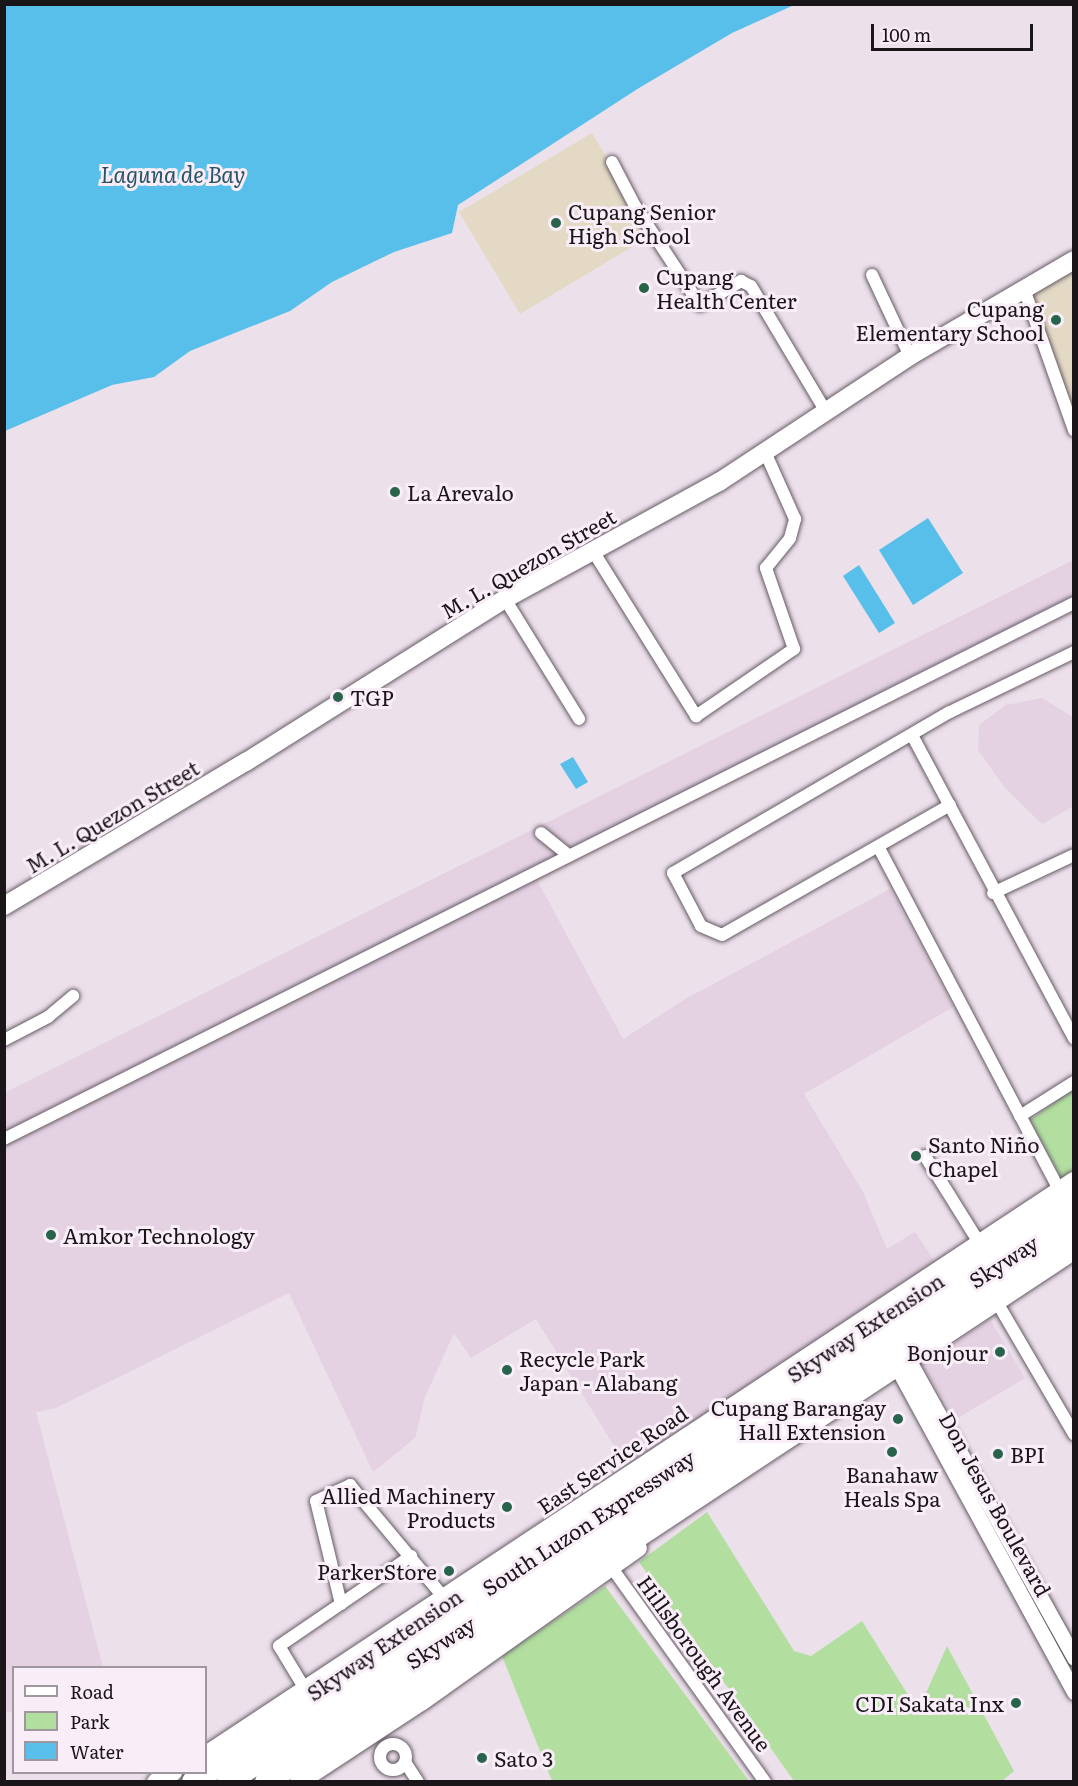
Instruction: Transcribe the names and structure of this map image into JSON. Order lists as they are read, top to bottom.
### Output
{
  "streets": {
    "highway": ["Skyway", "Skyway Extension", "South Luzon Expressway"],
    "main road": ["M. L. Quezon Street", "East Service Road"],
    "street": ["Don Jesus Boulevard", "Hillsborough Avenue"]
  },
  "crossings": [
    ["Skyway Extension", "East Service Road"],
    ["Skyway Extension", "South Luzon Expressway"],
    ["East Service Road", "South Luzon Expressway"]
  ],
  "water": ["Laguna de Bay"],
  "places": [
    "Cupang Senior High School",
    "Cupang Health Center",
    "Cupang Elementary School",
    "La Arevalo",
    "TGP",
    "Santo Niño Chapel",
    "Amkor Technology",
    "Bonjour",
    "Recycle Park Japan - Alabang",
    "Cupang Barangay Hall Extension",
    "Banahaw Heals Spa",
    "BPI",
    "Allied Machinery Products",
    "ParkerStore",
    "CDI Sakata Inx",
    "Sato 3"
  ],
  "legend": ["Road", "Park", "Water"],
  "scale_bar": "100 m"
}
